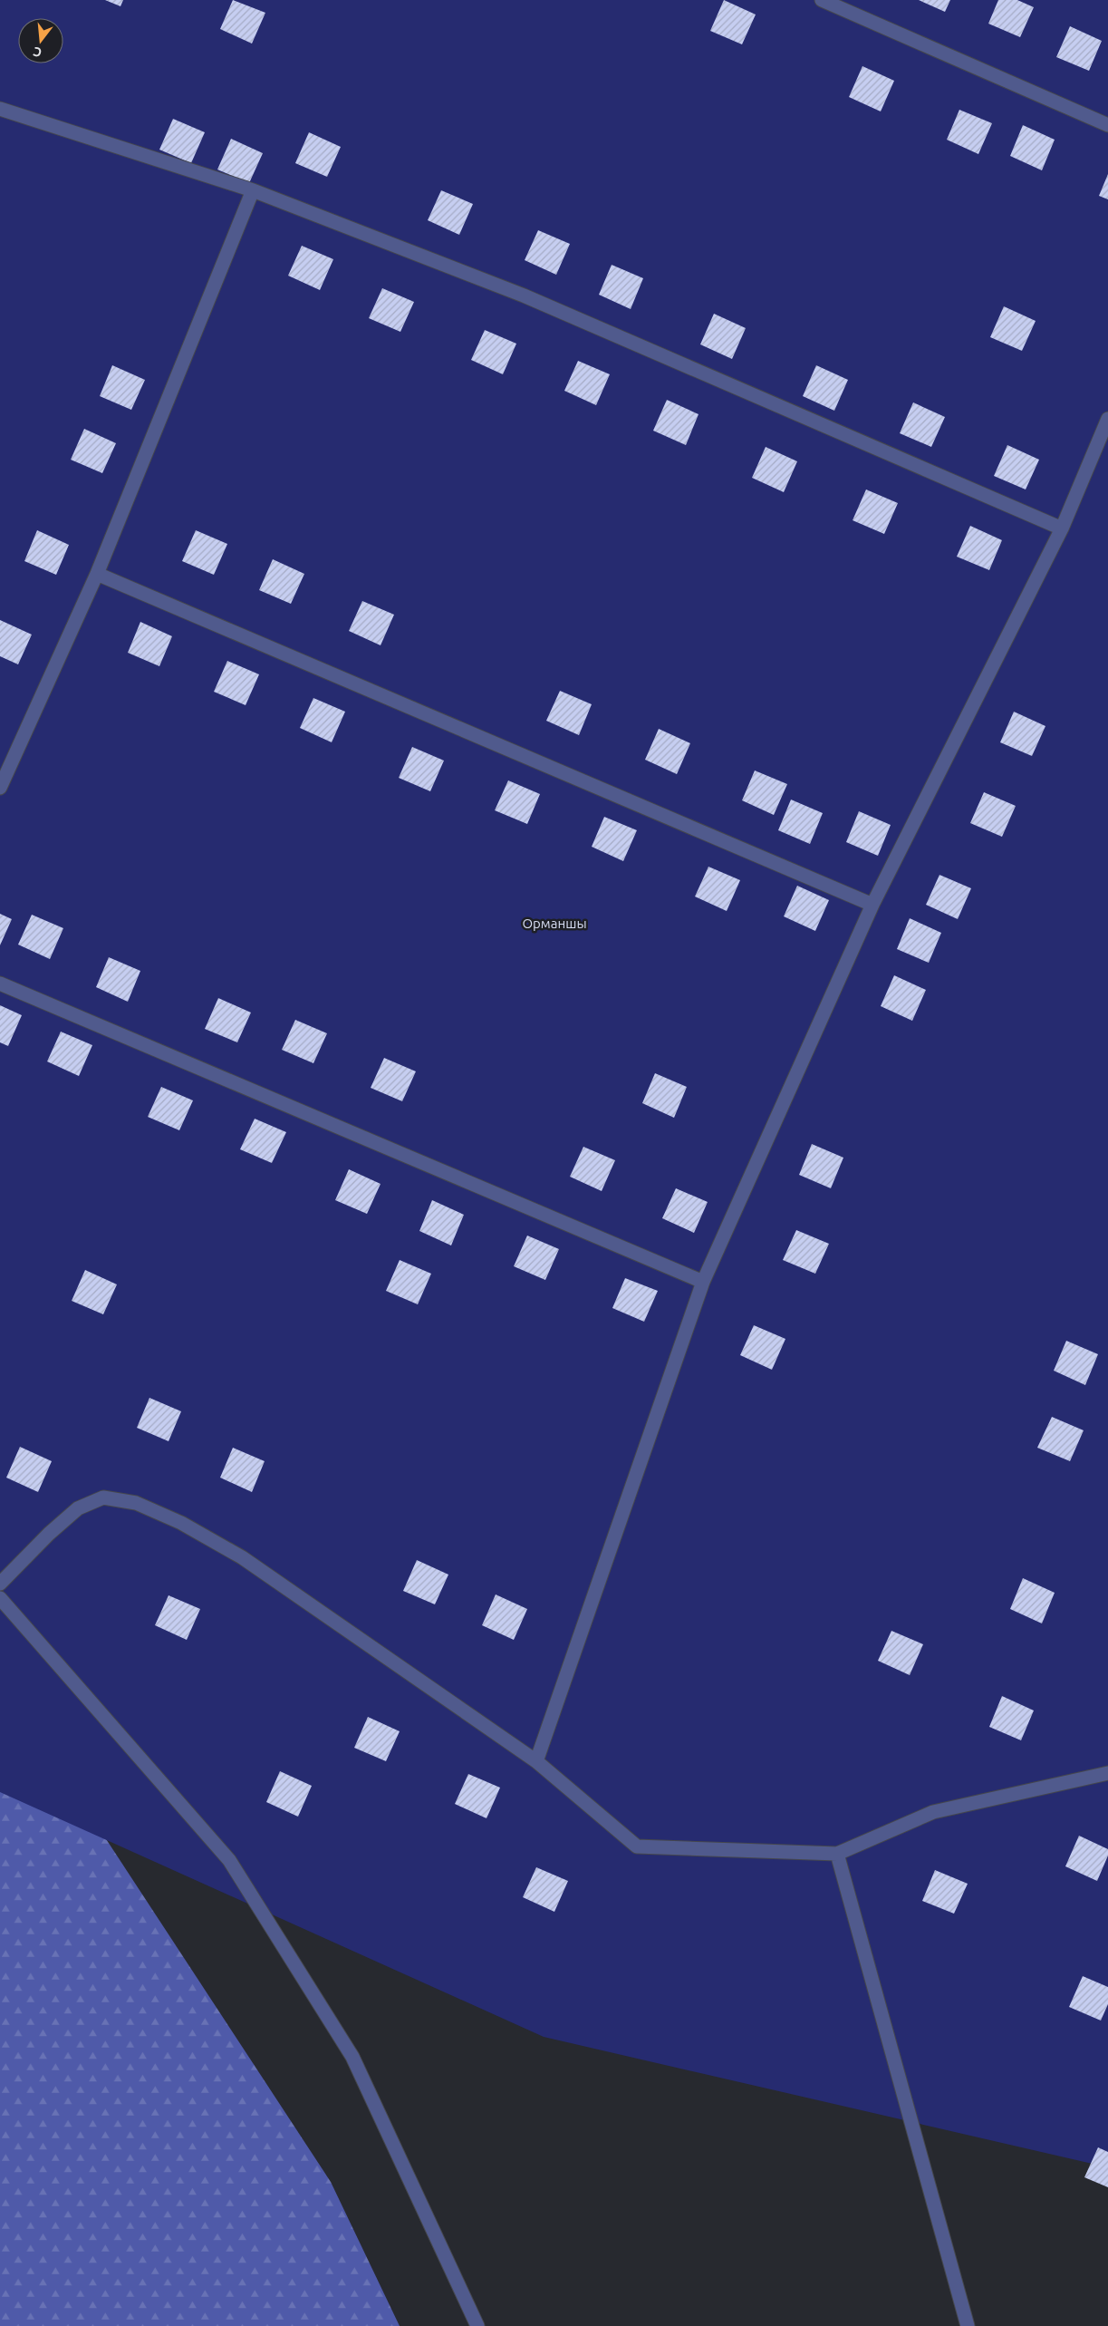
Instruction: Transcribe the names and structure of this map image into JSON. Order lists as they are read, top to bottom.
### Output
{
  "parks": ["Орманшы"],
  "north": "bottom"
}
